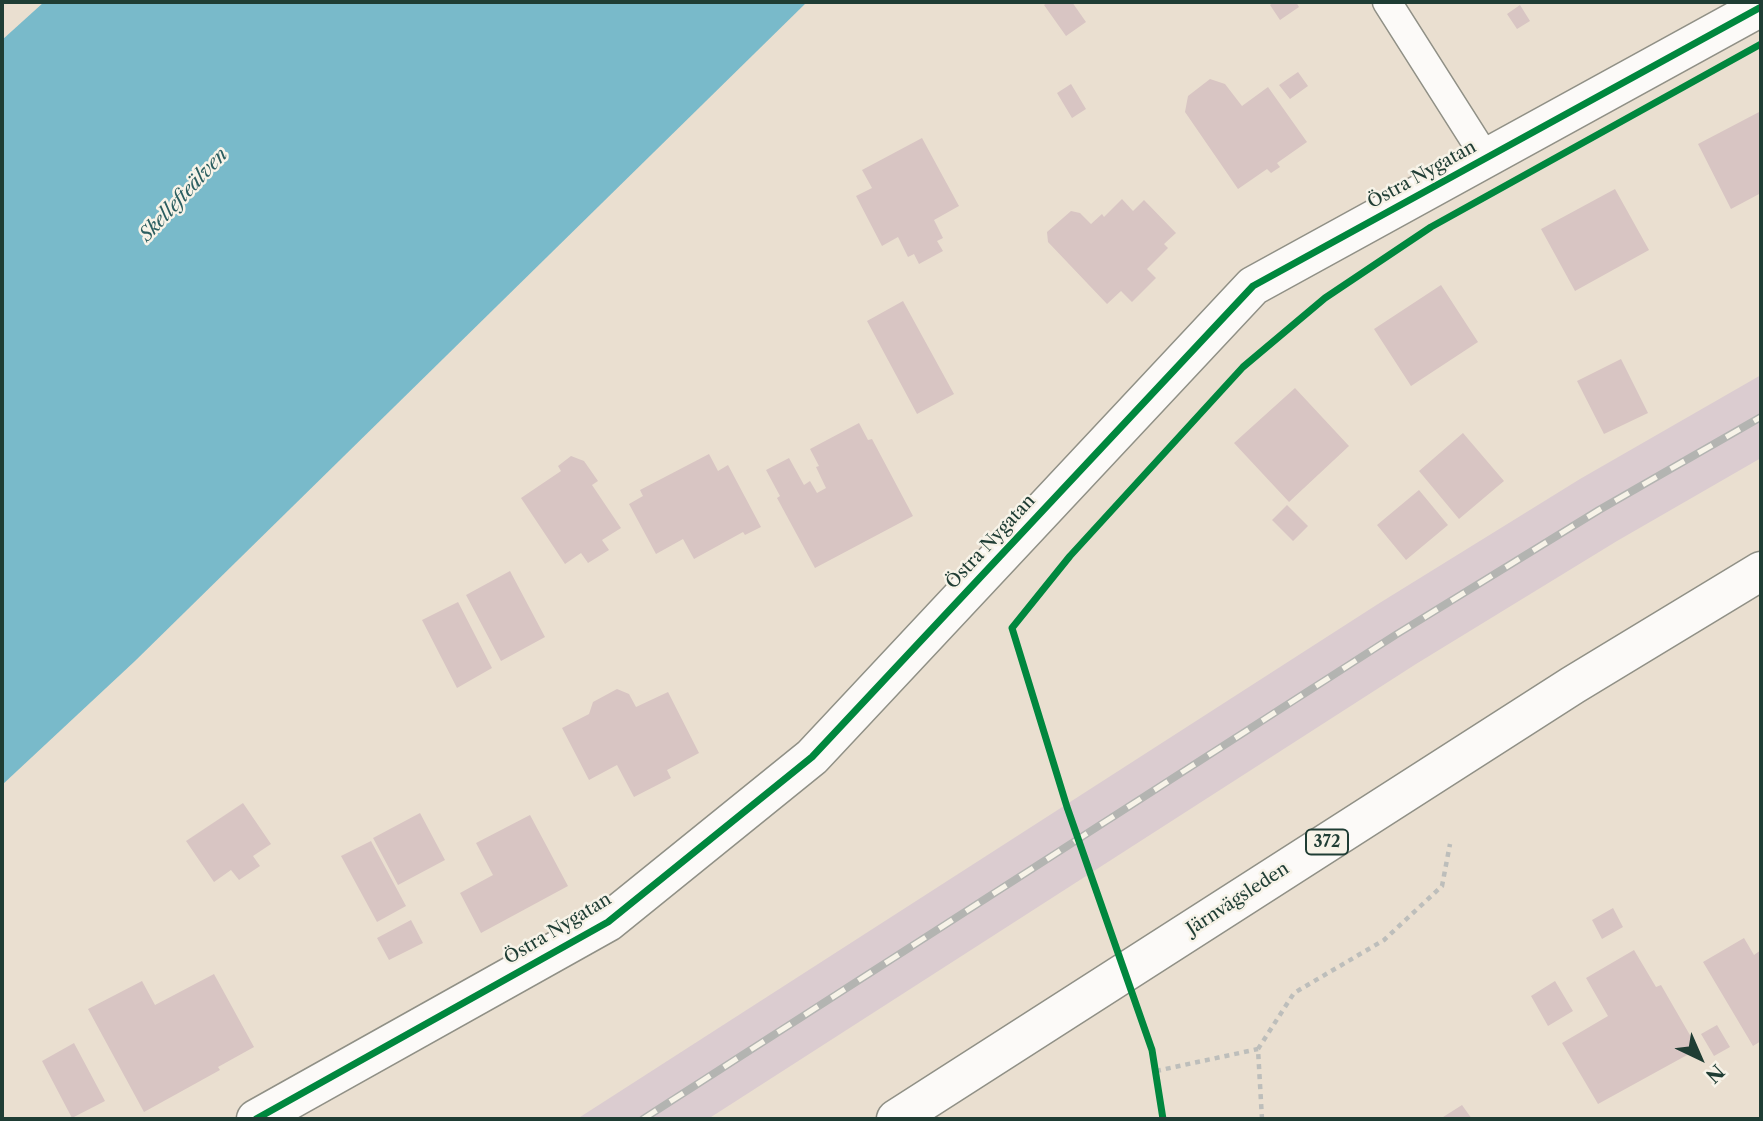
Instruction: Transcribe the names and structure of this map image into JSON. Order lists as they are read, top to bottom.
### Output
{
  "streets": {
    "street": ["Östra Nygatan", "372", "Järnvägsleden"]
  },
  "water": ["Skellefteälven"],
  "north": "bottom right"
}
